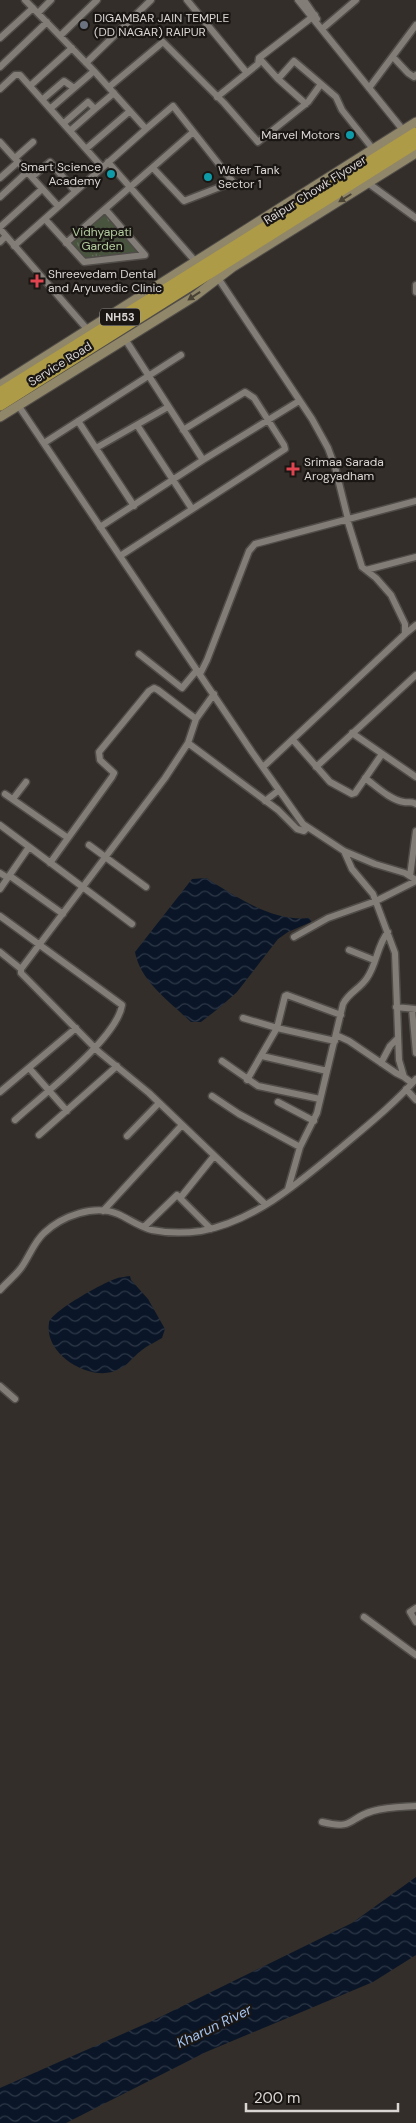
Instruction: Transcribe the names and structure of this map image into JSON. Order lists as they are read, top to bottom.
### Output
{
  "streets": {
    "highway": ["Raipur Chowk Flyover", "NH53"],
    "street": ["Service Road"]
  },
  "crossings": [
    ["Raipur Chowk Flyover", "NH53"],
    ["Raipur Chowk Flyover", "Service Road"],
    ["NH53", "Service Road"]
  ],
  "water": ["Kharun River"],
  "parks": ["Vidhyapati Garden"],
  "places": {
    "other": [
      "DIGAMBAR JAIN TEMPLE (DD NAGAR) RAIPUR",
      "Marvel Motors",
      "Smart Science Academy",
      "Water Tank Sector 1"
    ],
    "health": ["Shreevedam Dental and Aryuvedic Clinic", "Srimaa Sarada Arogyadham"]
  },
  "scale_bar": "200 m"
}
